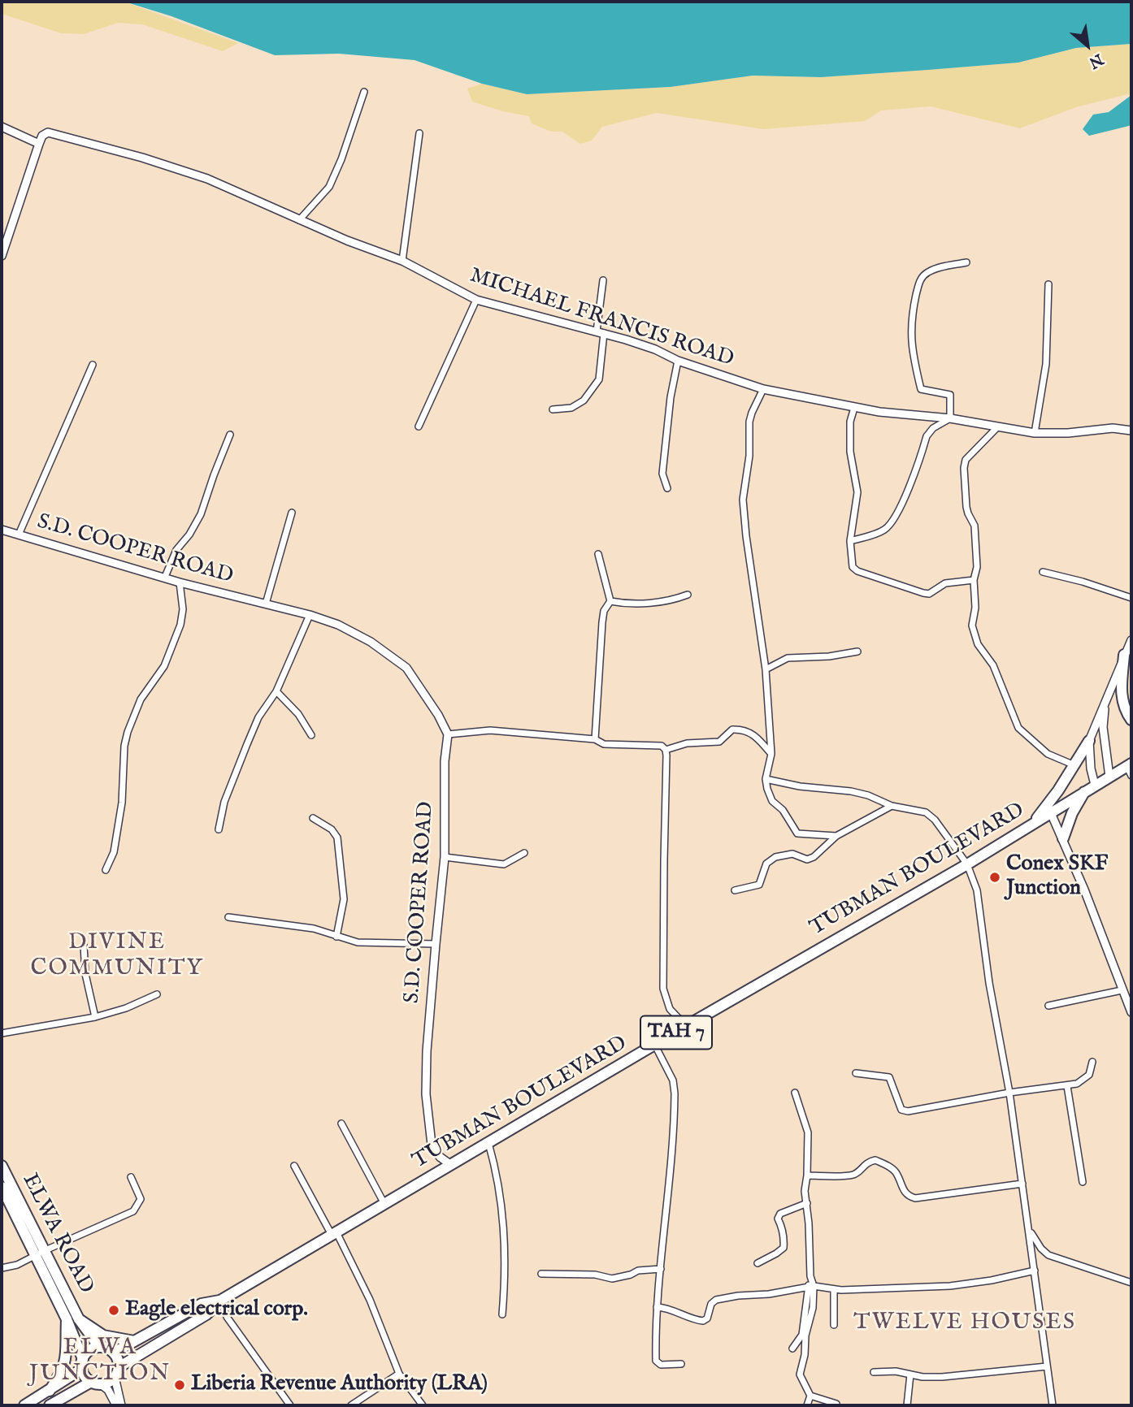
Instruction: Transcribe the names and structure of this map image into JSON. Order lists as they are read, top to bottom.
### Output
{
  "streets": {
    "main road": ["TUBMAN BOULEVARD", "TAH 7", "ELWA ROAD"],
    "street": ["MICHAEL FRANCIS ROAD", "S.D. COOPER ROAD"]
  },
  "crossings": [
    ["S.D. COOPER ROAD", "TUBMAN BOULEVARD"],
    ["TUBMAN BOULEVARD", "ELWA ROAD"]
  ],
  "districts": ["DIVINE COMMUNITY", "TWELVE HOUSES", "ELWA JUNCTION"],
  "places": ["Conex SKF Junction", "Eagle electrical corp.", "Liberia Revenue Authority (LRA)"],
  "north": "bottom right"
}
